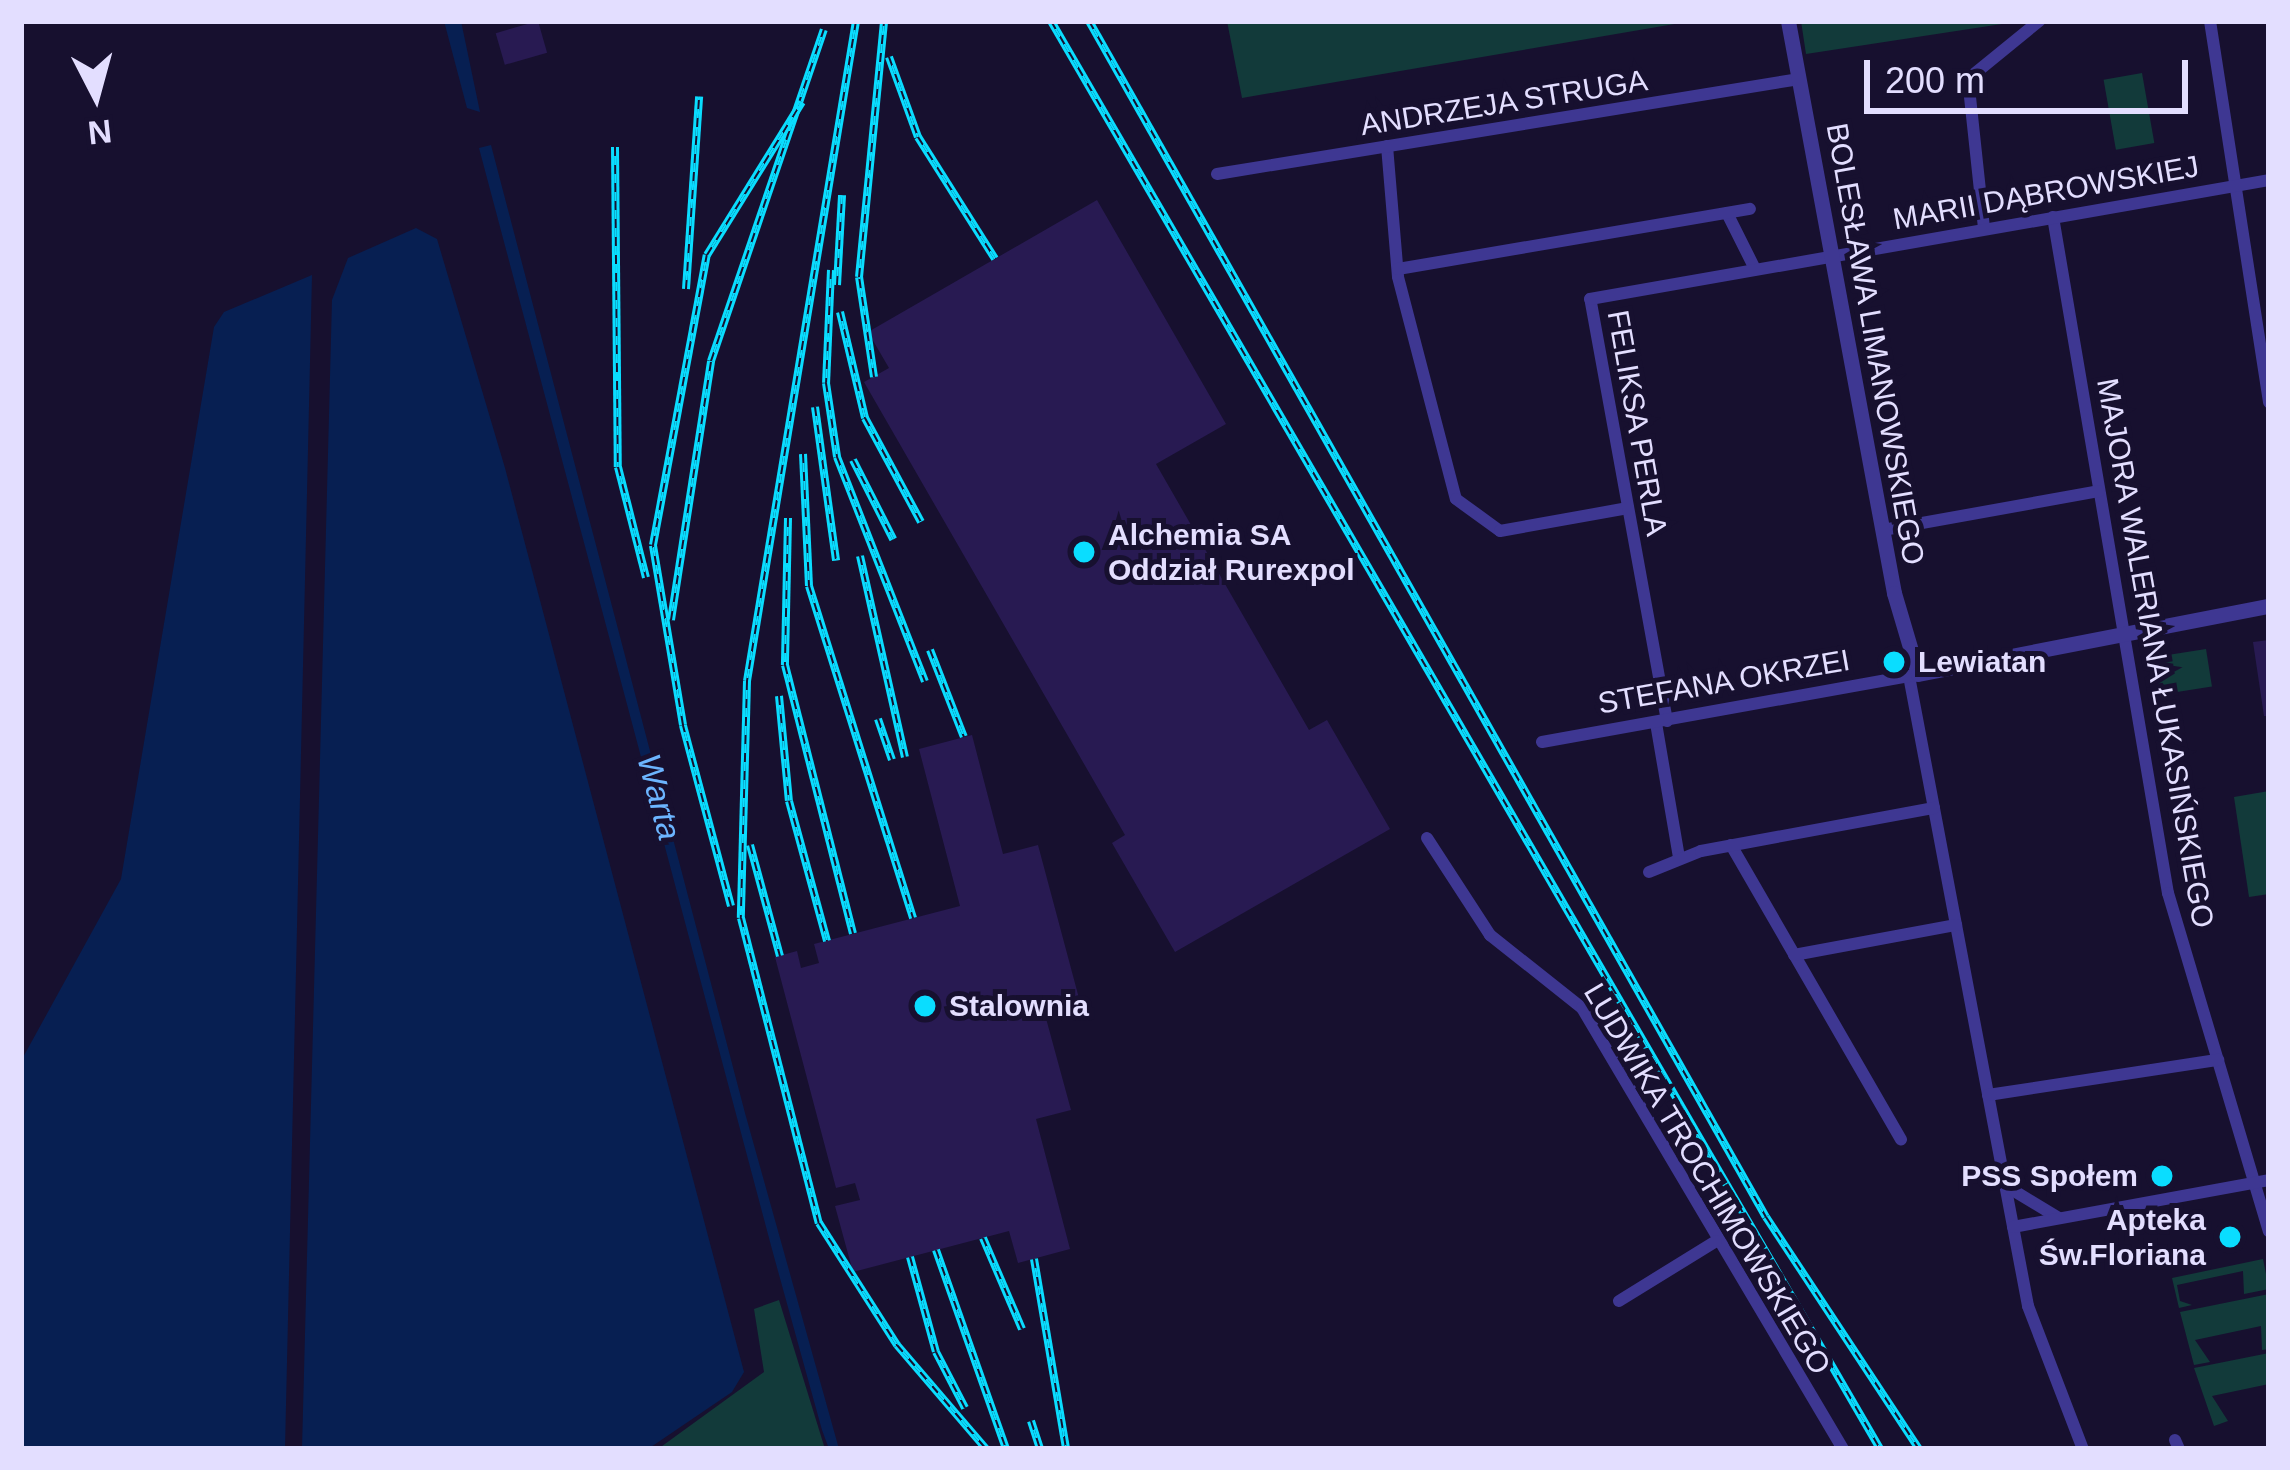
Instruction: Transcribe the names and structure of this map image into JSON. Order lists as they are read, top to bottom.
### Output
{
  "streets": {
    "street": [
      "ANDRZEJA STRUGA",
      "MARII DĄBROWSKIEJ",
      "BOLESŁAWA LIMANOWSKIEGO",
      "FELIKSA PERLA",
      "MAJORA WALERIANA ŁUKASIŃSKIEGO",
      "STEFANA OKRZEI",
      "LUDWIKA TROCHIMOWSKIEGO"
    ]
  },
  "crossings": [
    ["ANDRZEJA STRUGA", "BOLESŁAWA LIMANOWSKIEGO"],
    ["MARII DĄBROWSKIEJ", "BOLESŁAWA LIMANOWSKIEGO"],
    ["MARII DĄBROWSKIEJ", "FELIKSA PERLA"],
    ["MARII DĄBROWSKIEJ", "MAJORA WALERIANA ŁUKASIŃSKIEGO"],
    ["BOLESŁAWA LIMANOWSKIEGO", "FELIKSA PERLA"],
    ["BOLESŁAWA LIMANOWSKIEGO", "STEFANA OKRZEI"],
    ["FELIKSA PERLA", "STEFANA OKRZEI"],
    ["MAJORA WALERIANA ŁUKASIŃSKIEGO", "STEFANA OKRZEI"]
  ],
  "water": ["Warta"],
  "places": [
    "Alchemia SA Oddział Rurexpol",
    "Lewiatan",
    "Stalownia",
    "PSS Społem",
    "Apteka Św.Floriana"
  ],
  "scale_bar": "200 m",
  "north": "bottom"
}
